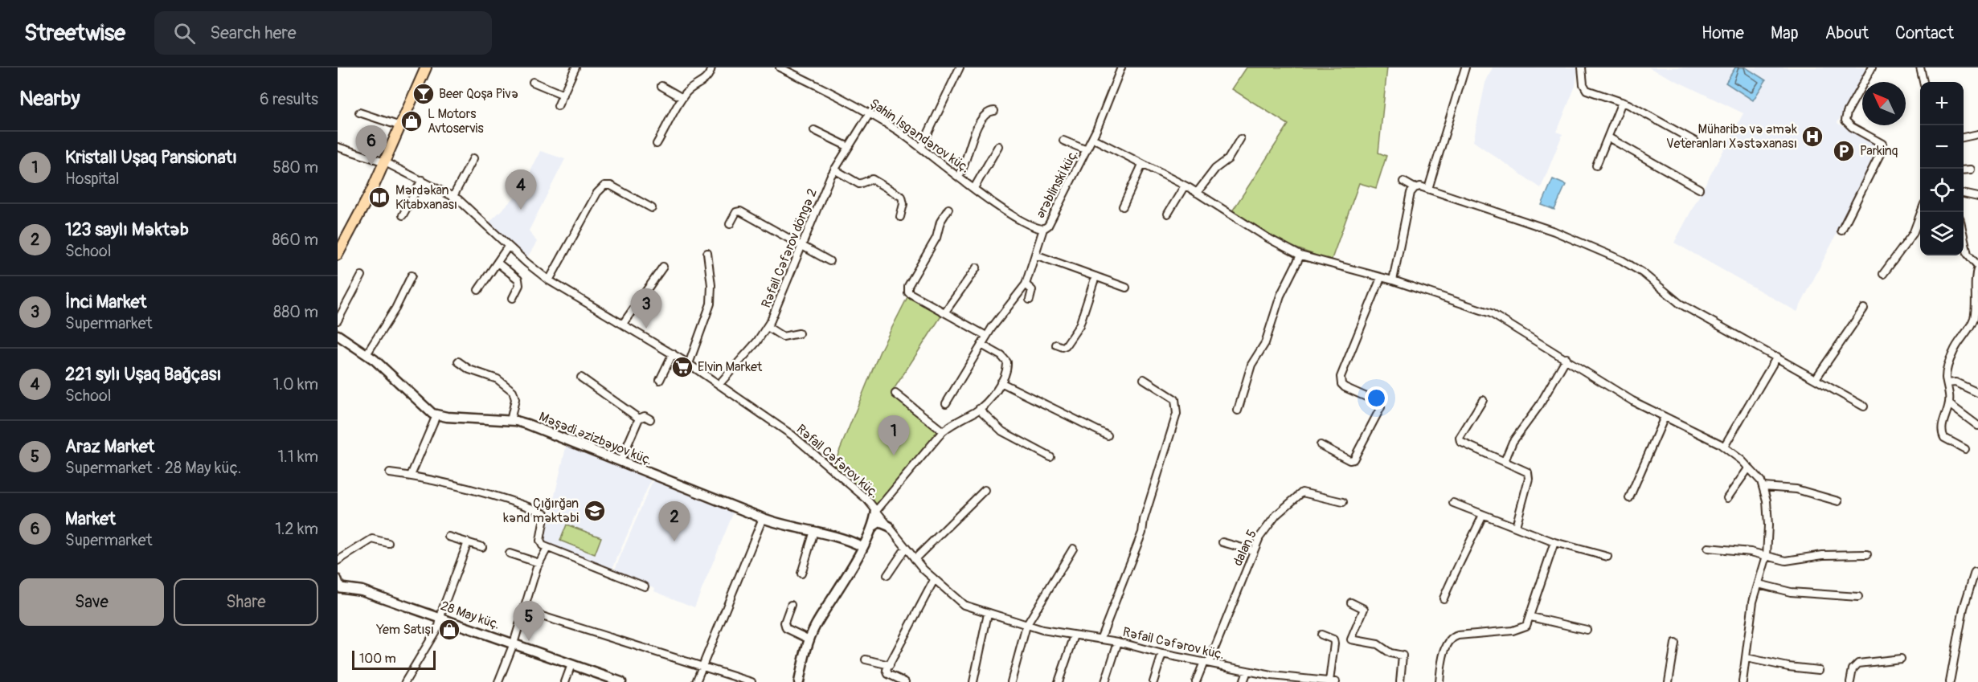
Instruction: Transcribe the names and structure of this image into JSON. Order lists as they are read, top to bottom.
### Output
{
  "streets": {
    "street": [
      "Şahin İsgəndərov küç.",
      "Ərəblinski küç.",
      "Rəfail Cəfərov döngə 2",
      "Məşədi Əzizbəyov küç.",
      "Rəfail Cəfərov küç.",
      "dalan 5",
      "28 May küç."
    ]
  },
  "crossings": [
    ["Şahin İsgəndərov küç.", "Ərəblinski küç."],
    ["Şahin İsgəndərov küç.", "Rəfail Cəfərov döngə 2"],
    ["Rəfail Cəfərov döngə 2", "Rəfail Cəfərov küç."],
    ["Rəfail Cəfərov küç.", "dalan 5"]
  ],
  "places": {
    "bar": ["Beer Qoşa Pivə"],
    "shop": ["L Motors Avtoservis", "Yem Satışı"],
    "hospital": ["Müharibə və Əmək Veteranları Xəstəxanası"],
    "parking": ["Parkinq"],
    "library": ["Mərdəkan Kitabxanası"],
    "supermarket": ["Elvin Market"],
    "school or university": ["Çığırğan kənd məktəbi"]
  },
  "scale_bar": "100 m",
  "north": "top left",
  "page": {
    "header": "Streetwise",
    "search": "Search here",
    "nav": [
      "Home",
      "Map",
      "About",
      "Contact"
    ],
    "heading": ["Nearby", "6 results"],
    "map_buttons": ["+", "−"],
    "pins": [
      "6",
      "4",
      "3",
      "1",
      "2",
      "5"
    ],
    "list": [
      {
        "mark": "1",
        "name": "Kristall Uşaq Pansionatı",
        "note": "Hospital",
        "value": "580 m"
      },
      {
        "mark": "2",
        "name": "123 saylı Məktəb",
        "note": "School",
        "value": "860 m"
      },
      {
        "mark": "3",
        "name": "İnci Market",
        "note": "Supermarket",
        "value": "880 m"
      },
      {
        "mark": "4",
        "name": "221 sylı Uşaq Bağçası",
        "note": "School",
        "value": "1.0 km"
      },
      {
        "mark": "5",
        "name": "Araz Market",
        "note": "Supermarket · 28 May küç.",
        "value": "1.1 km"
      },
      {
        "mark": "6",
        "name": "Market",
        "note": "Supermarket",
        "value": "1.2 km"
      }
    ],
    "buttons": ["Save", "Share"],
    "scale": "100 m"
  }
}
